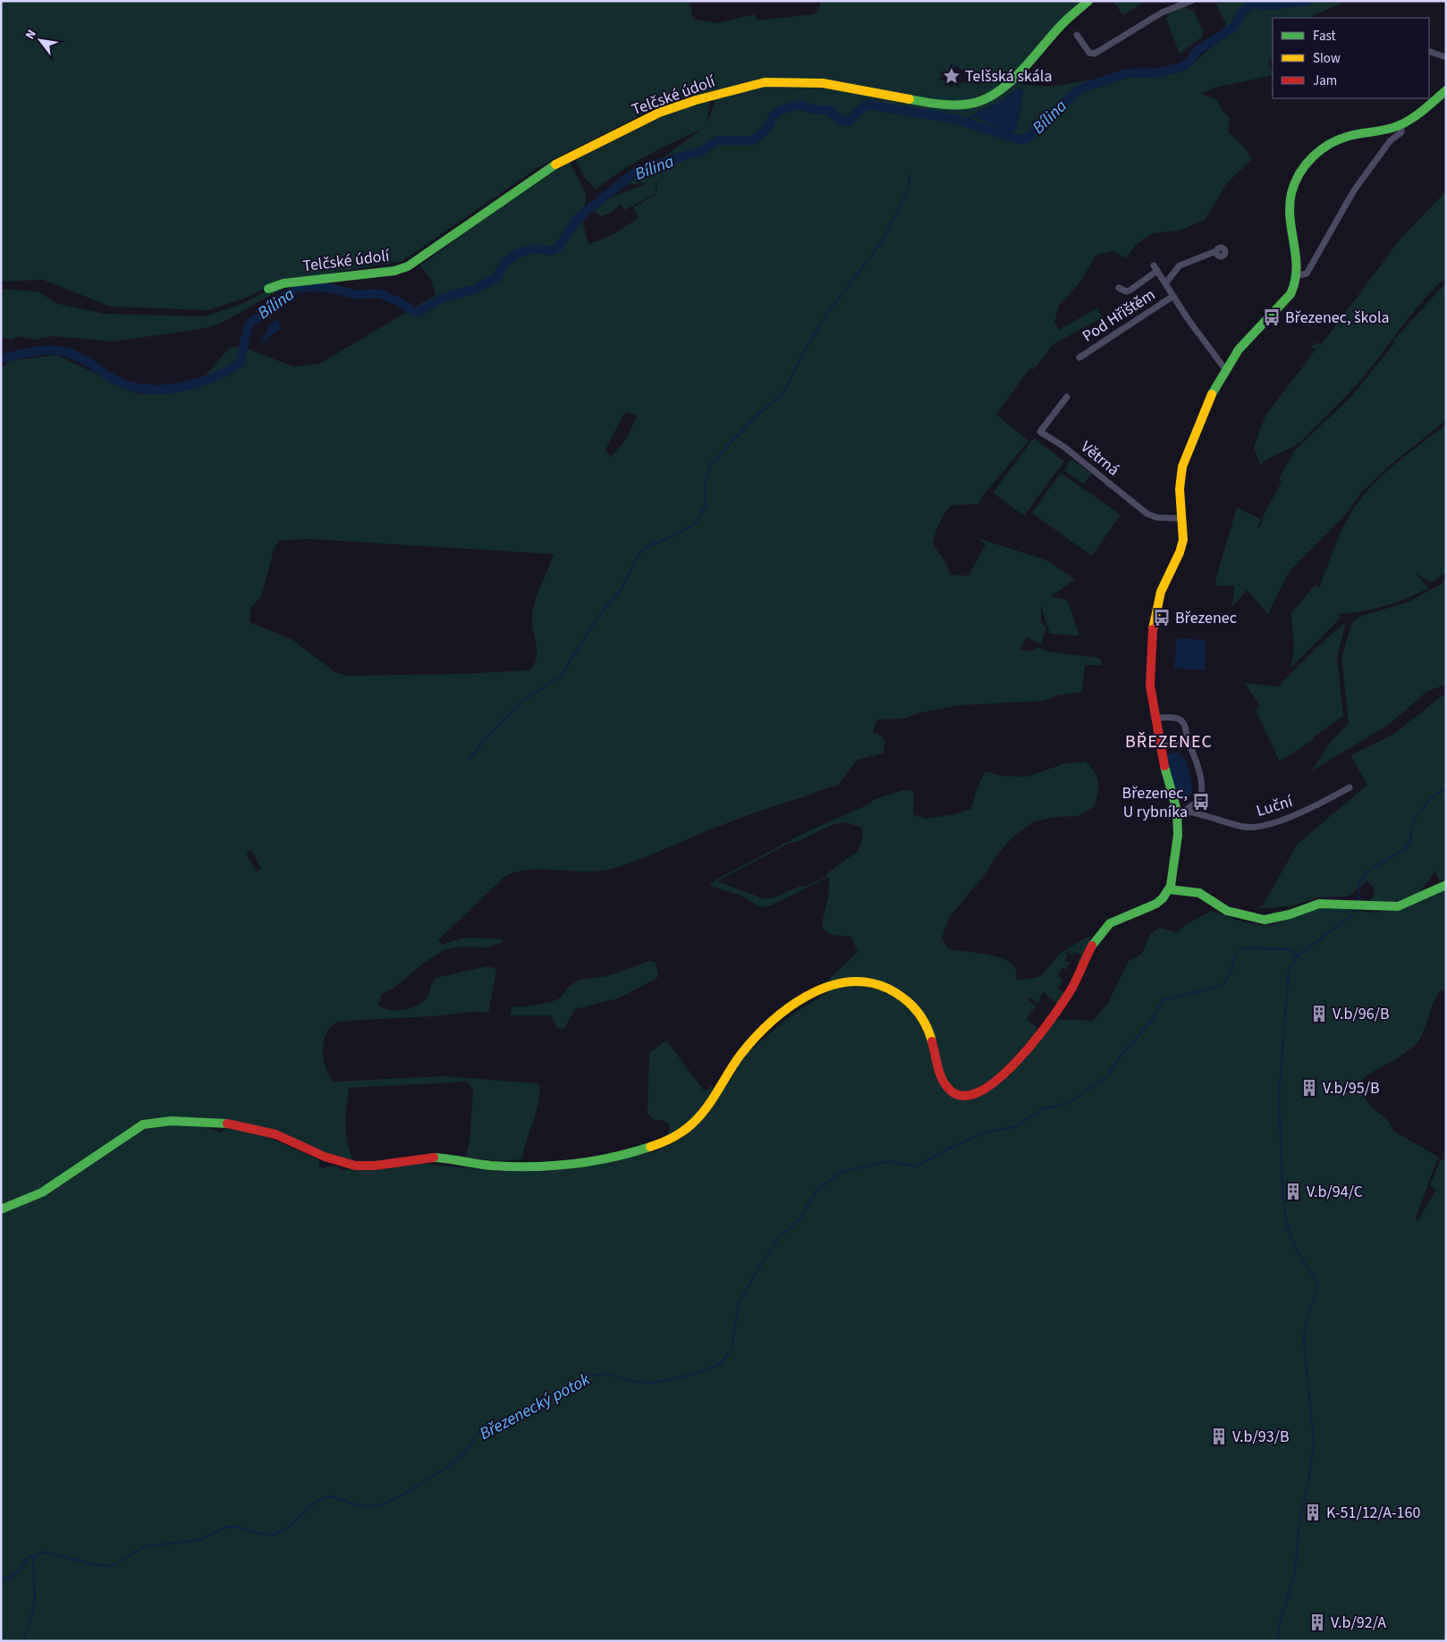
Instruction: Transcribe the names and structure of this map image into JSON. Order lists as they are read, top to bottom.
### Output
{
  "streets": {
    "street": [
      "Telčské údolí",
      "Pod Hřištěm",
      "Větrná",
      "Luční"
    ]
  },
  "districts": ["BŘEZENEC"],
  "water": ["Bílina", "Březenecký potok"],
  "places": {
    "place": ["Telšská skála"],
    "bus stop": ["Březenec, škola", "Březenec", "Březenec, U rybníka"],
    "building": [
      "V.b/96/B",
      "V.b/95/B",
      "V.b/94/C",
      "V.b/93/B",
      "K-51/12/A-160",
      "V.b/92/A"
    ]
  },
  "legend": ["Fast", "Slow", "Jam"],
  "north": "top left"
}
